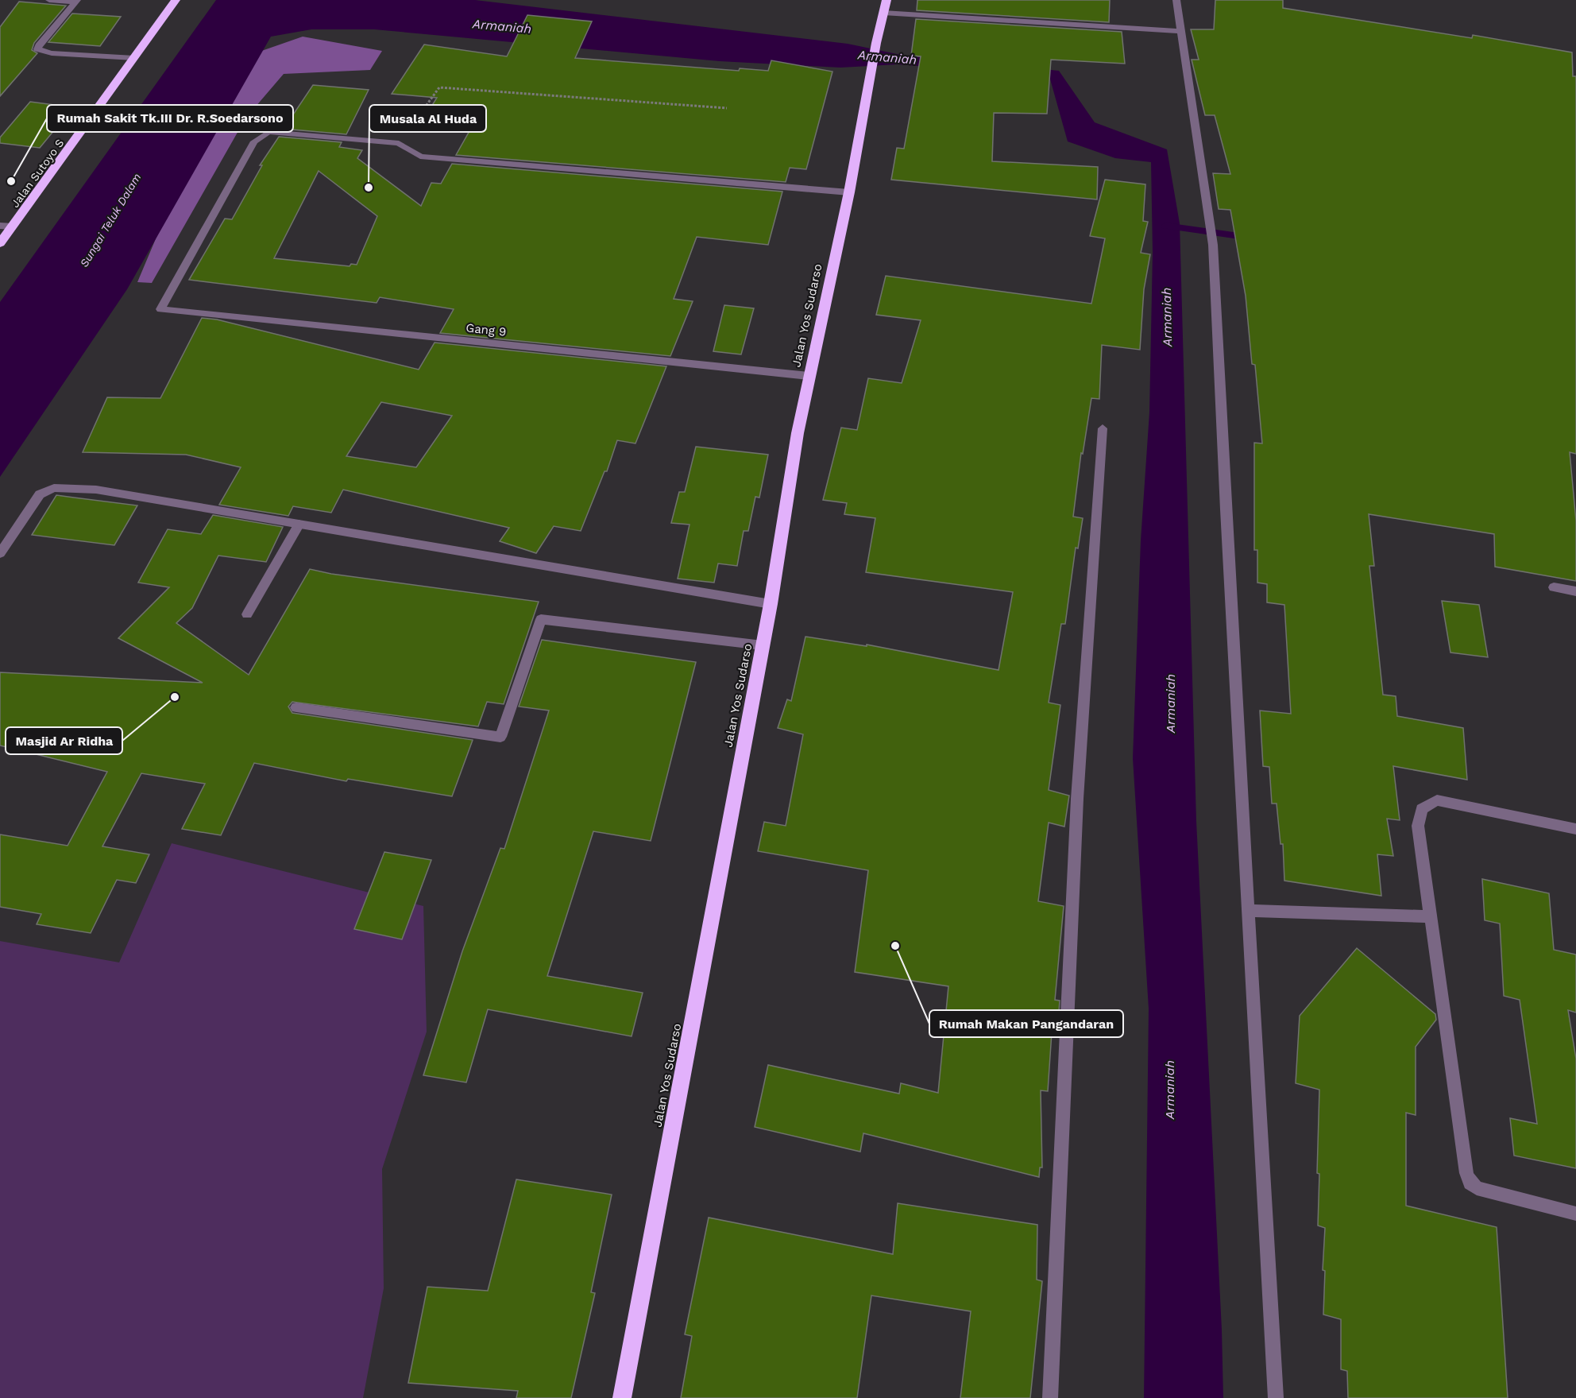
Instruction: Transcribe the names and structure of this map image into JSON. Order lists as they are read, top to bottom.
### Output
{
  "streets": {
    "highway": ["Jalan Sutoyo S", "Jalan Yos Sudarso"],
    "street": ["Gang 9"]
  },
  "crossings": [
    ["Jalan Yos Sudarso", "Gang 9"]
  ],
  "water": ["Armaniah", "Sungai Teluk Dalam"],
  "places": [
    "Rumah Sakit Tk.III Dr. R.Soedarsono",
    "Musala Al Huda",
    "Masjid Ar Ridha",
    "Rumah Makan Pangandaran"
  ]
}
